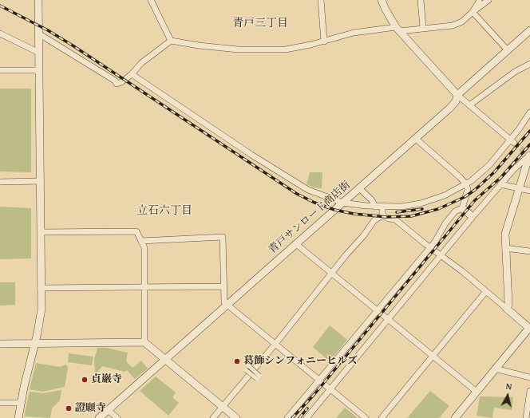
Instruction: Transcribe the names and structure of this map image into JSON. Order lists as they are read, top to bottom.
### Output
{
  "streets": {
    "street": ["青戸サンロード商店街"]
  },
  "districts": ["青戸三丁目", "立石六丁目"],
  "places": ["葛飾シンフォニーヒルズ", "貞巖寺", "證願寺"],
  "north": "top"
}
